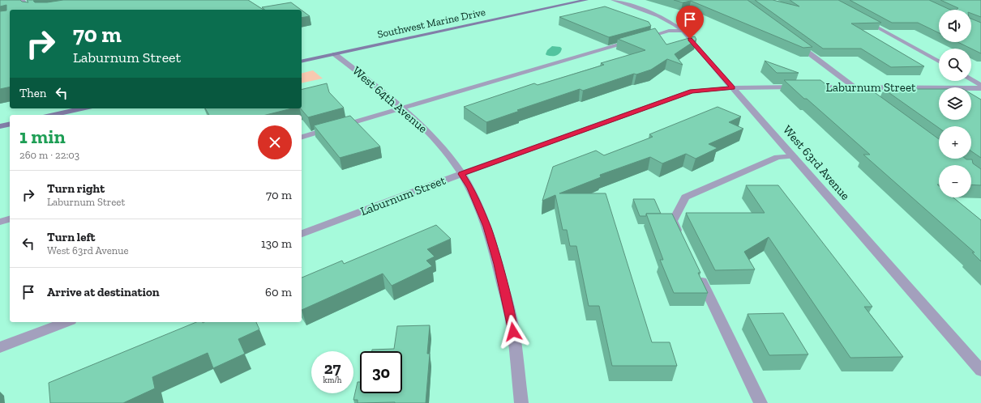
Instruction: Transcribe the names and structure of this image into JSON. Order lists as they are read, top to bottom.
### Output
{
  "streets": {
    "main road": ["Southwest Marine Drive"],
    "street": ["Laburnum Street", "West 64th Avenue", "West 63rd Avenue"]
  },
  "crossings": [
    ["Southwest Marine Drive", "West 64th Avenue"],
    ["Laburnum Street", "West 64th Avenue"],
    ["Laburnum Street", "West 63rd Avenue"]
  ],
  "page": {
    "map_buttons": ["+", "−"],
    "turn": ["70 m", "Laburnum Street"],
    "then": "Then",
    "heading": ["1 min", "260 m · 22:03"],
    "list": [
      {
        "name": "Turn right",
        "note": "Laburnum Street",
        "value": "70 m"
      },
      {
        "name": "Turn left",
        "note": "West 63rd Avenue",
        "value": "130 m"
      },
      {
        "name": "Arrive at destination",
        "value": "60 m"
      }
    ],
    "speed": "27 km/h",
    "limit": "30"
  }
}
